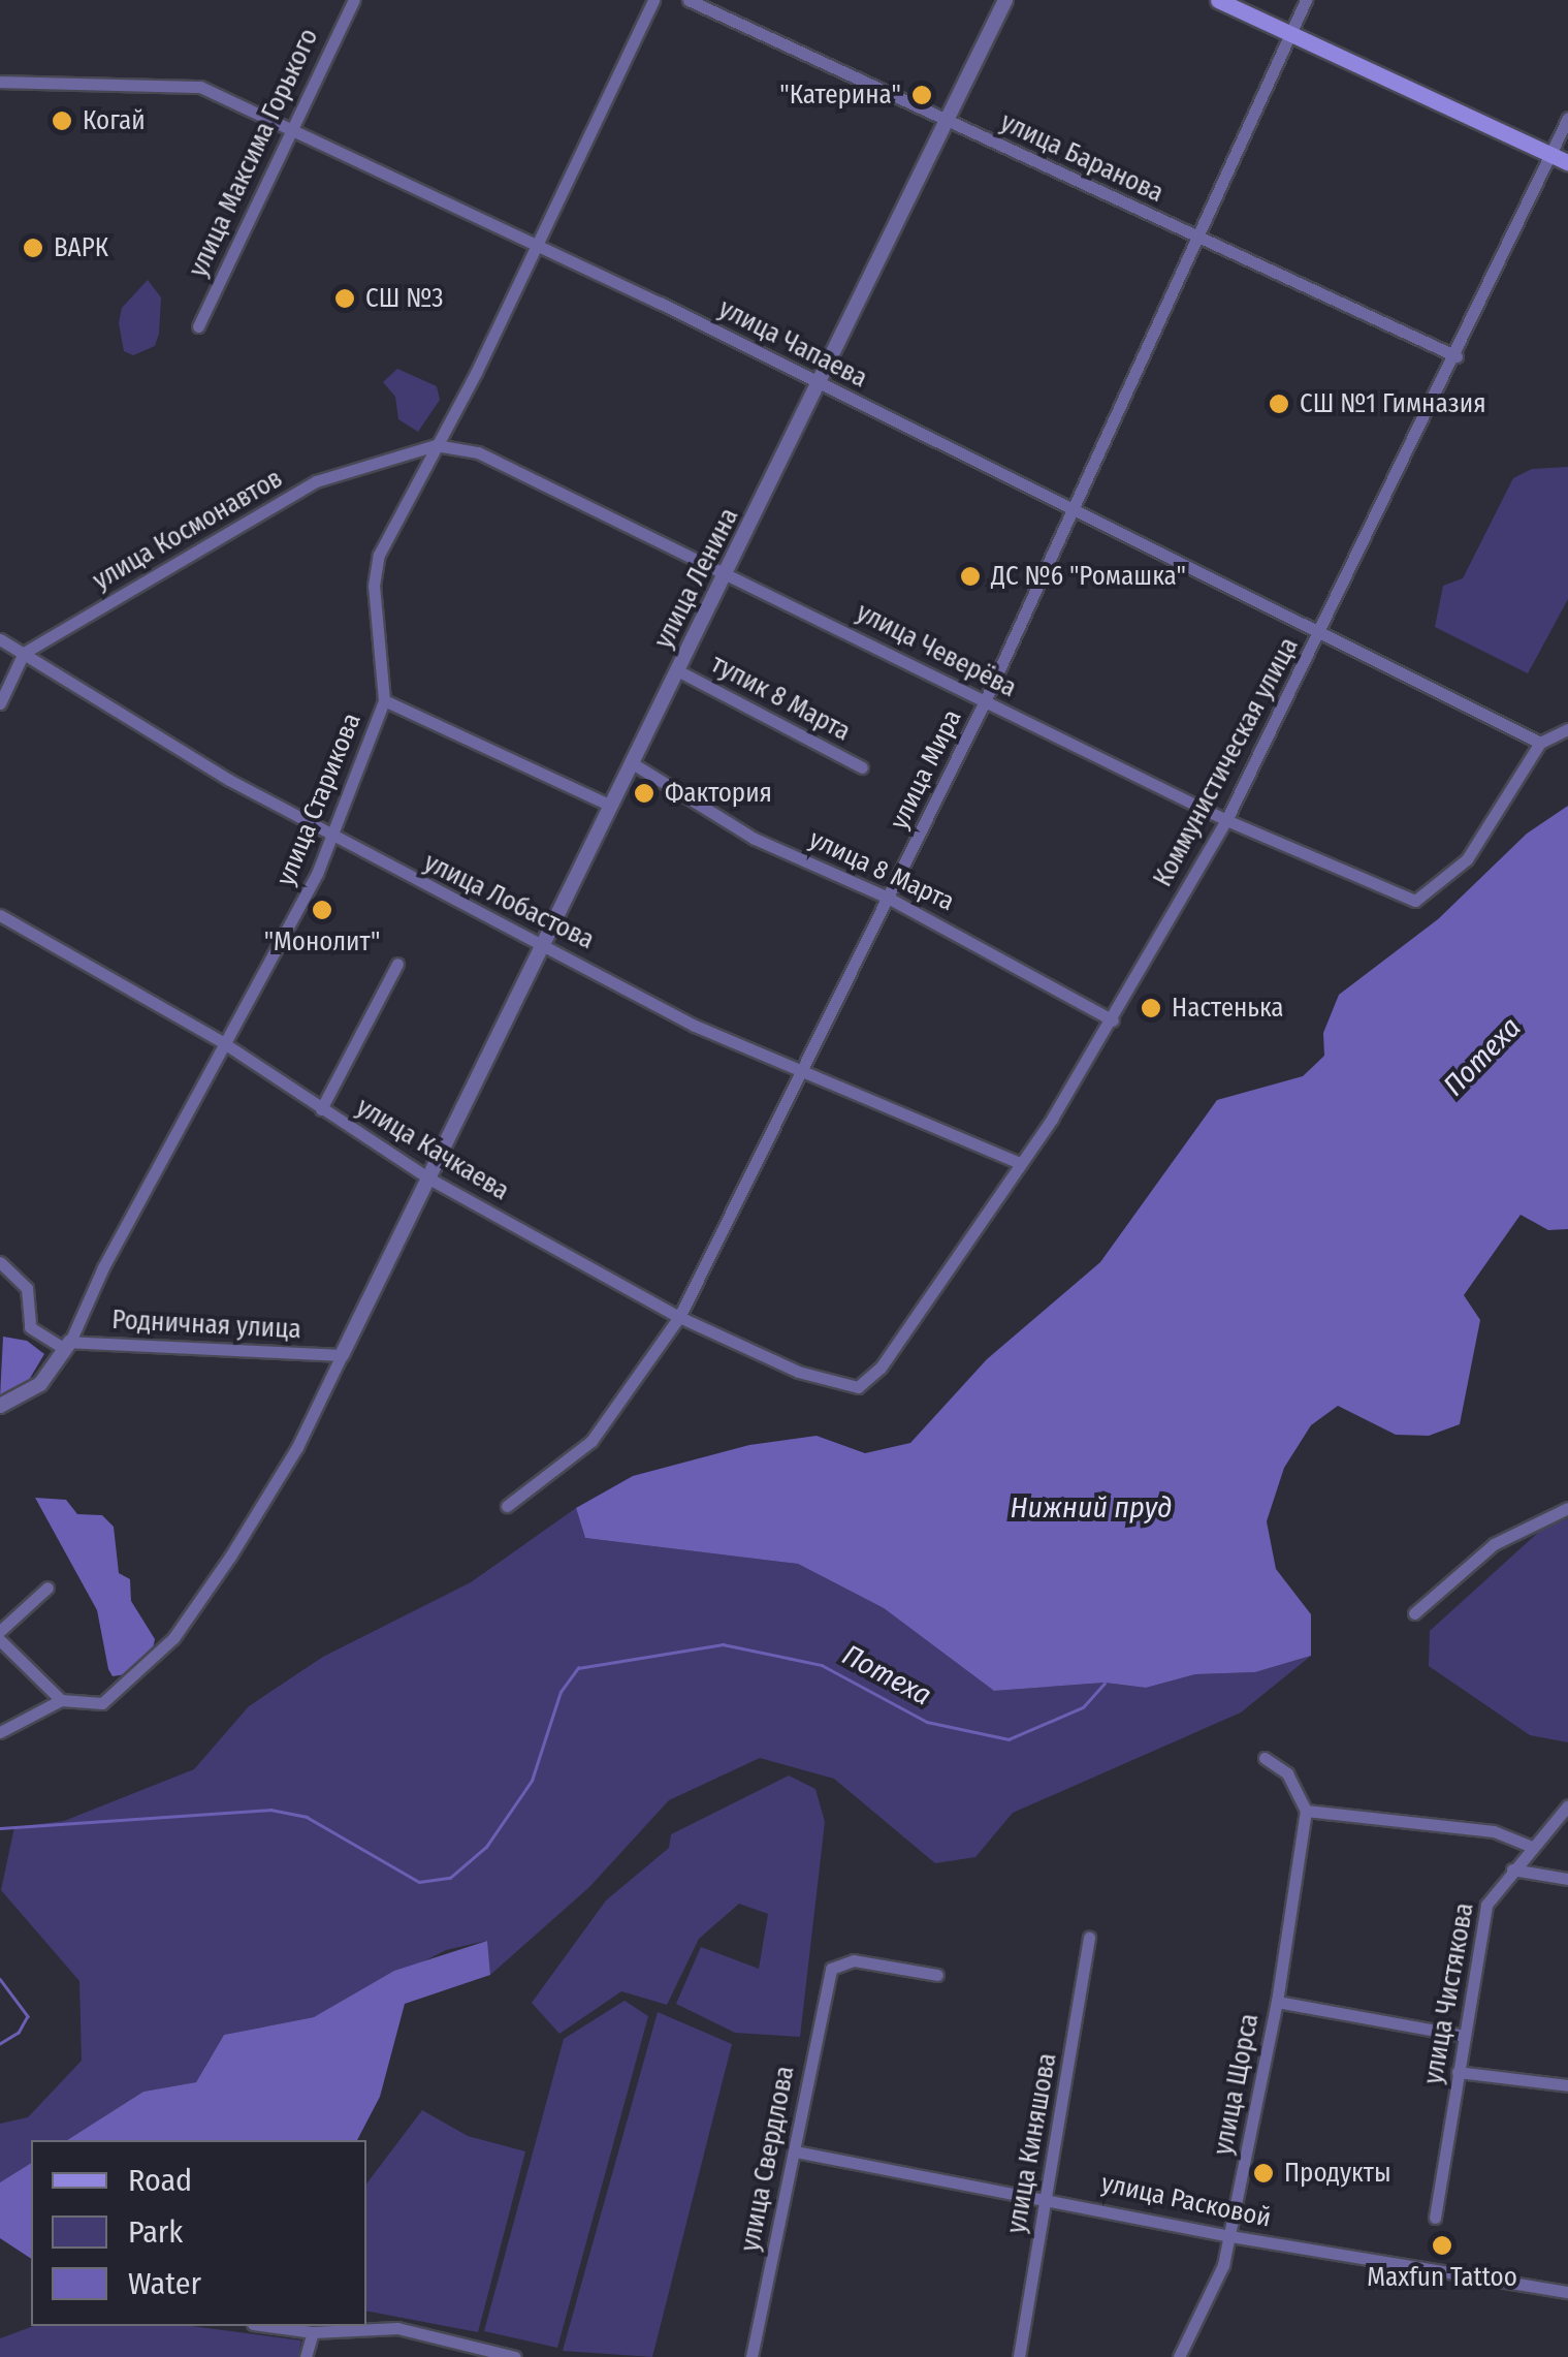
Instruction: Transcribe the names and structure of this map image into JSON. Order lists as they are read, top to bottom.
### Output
{
  "streets": {
    "street": [
      "улица Максима Горького",
      "улица Баранова",
      "улица Чапаева",
      "улица Космонавтов",
      "улица Ленина",
      "улица Чеверёва",
      "тупик 8 Марта",
      "Коммунистическая улица",
      "улица Мира",
      "улица Старикова",
      "улица 8 Марта",
      "улица Лобастова",
      "улица Качкаева",
      "Родничная улица",
      "улица Чистякова",
      "улица Щорса",
      "улица Киняшова",
      "улица Свердлова",
      "улица Расковой"
    ]
  },
  "crossings": [
    ["улица Максима Горького", "улица Чапаева"],
    ["улица Баранова", "улица Ленина"],
    ["улица Баранова", "Коммунистическая улица"],
    ["улица Баранова", "улица Мира"],
    ["улица Чапаева", "улица Ленина"],
    ["улица Чапаева", "улица Чеверёва"],
    ["улица Чапаева", "Коммунистическая улица"],
    ["улица Чапаева", "улица Мира"],
    ["улица Чапаева", "улица Старикова"],
    ["улица Космонавтов", "улица Чеверёва"],
    ["улица Космонавтов", "улица Старикова"],
    ["улица Космонавтов", "улица Лобастова"],
    ["улица Ленина", "улица Чеверёва"],
    ["улица Ленина", "тупик 8 Марта"],
    ["улица Ленина", "улица 8 Марта"],
    ["улица Ленина", "улица Лобастова"],
    ["улица Ленина", "улица Качкаева"],
    ["улица Ленина", "Родничная улица"],
    ["улица Чеверёва", "Коммунистическая улица"],
    ["улица Чеверёва", "улица Мира"],
    ["улица Чеверёва", "улица Старикова"],
    ["Коммунистическая улица", "улица 8 Марта"],
    ["Коммунистическая улица", "улица Лобастова"],
    ["Коммунистическая улица", "улица Качкаева"],
    ["улица Мира", "улица 8 Марта"],
    ["улица Мира", "улица Лобастова"],
    ["улица Мира", "улица Качкаева"],
    ["улица Старикова", "улица Лобастова"],
    ["улица Старикова", "улица Качкаева"],
    ["улица Старикова", "Родничная улица"],
    ["улица Щорса", "улица Расковой"],
    ["улица Киняшова", "улица Расковой"],
    ["улица Свердлова", "улица Расковой"]
  ],
  "water": ["Потеха", "Нижний пруд"],
  "places": [
    "\"Катерина\"",
    "Когай",
    "ВАРК",
    "СШ №3",
    "СШ №1 Гимназия",
    "ДС №6 \"Ромашка\"",
    "Фактория",
    "\"Монолит\"",
    "Настенька",
    "Продукты",
    "Maxfun Tattoo"
  ],
  "legend": ["Road", "Park", "Water"]
}
